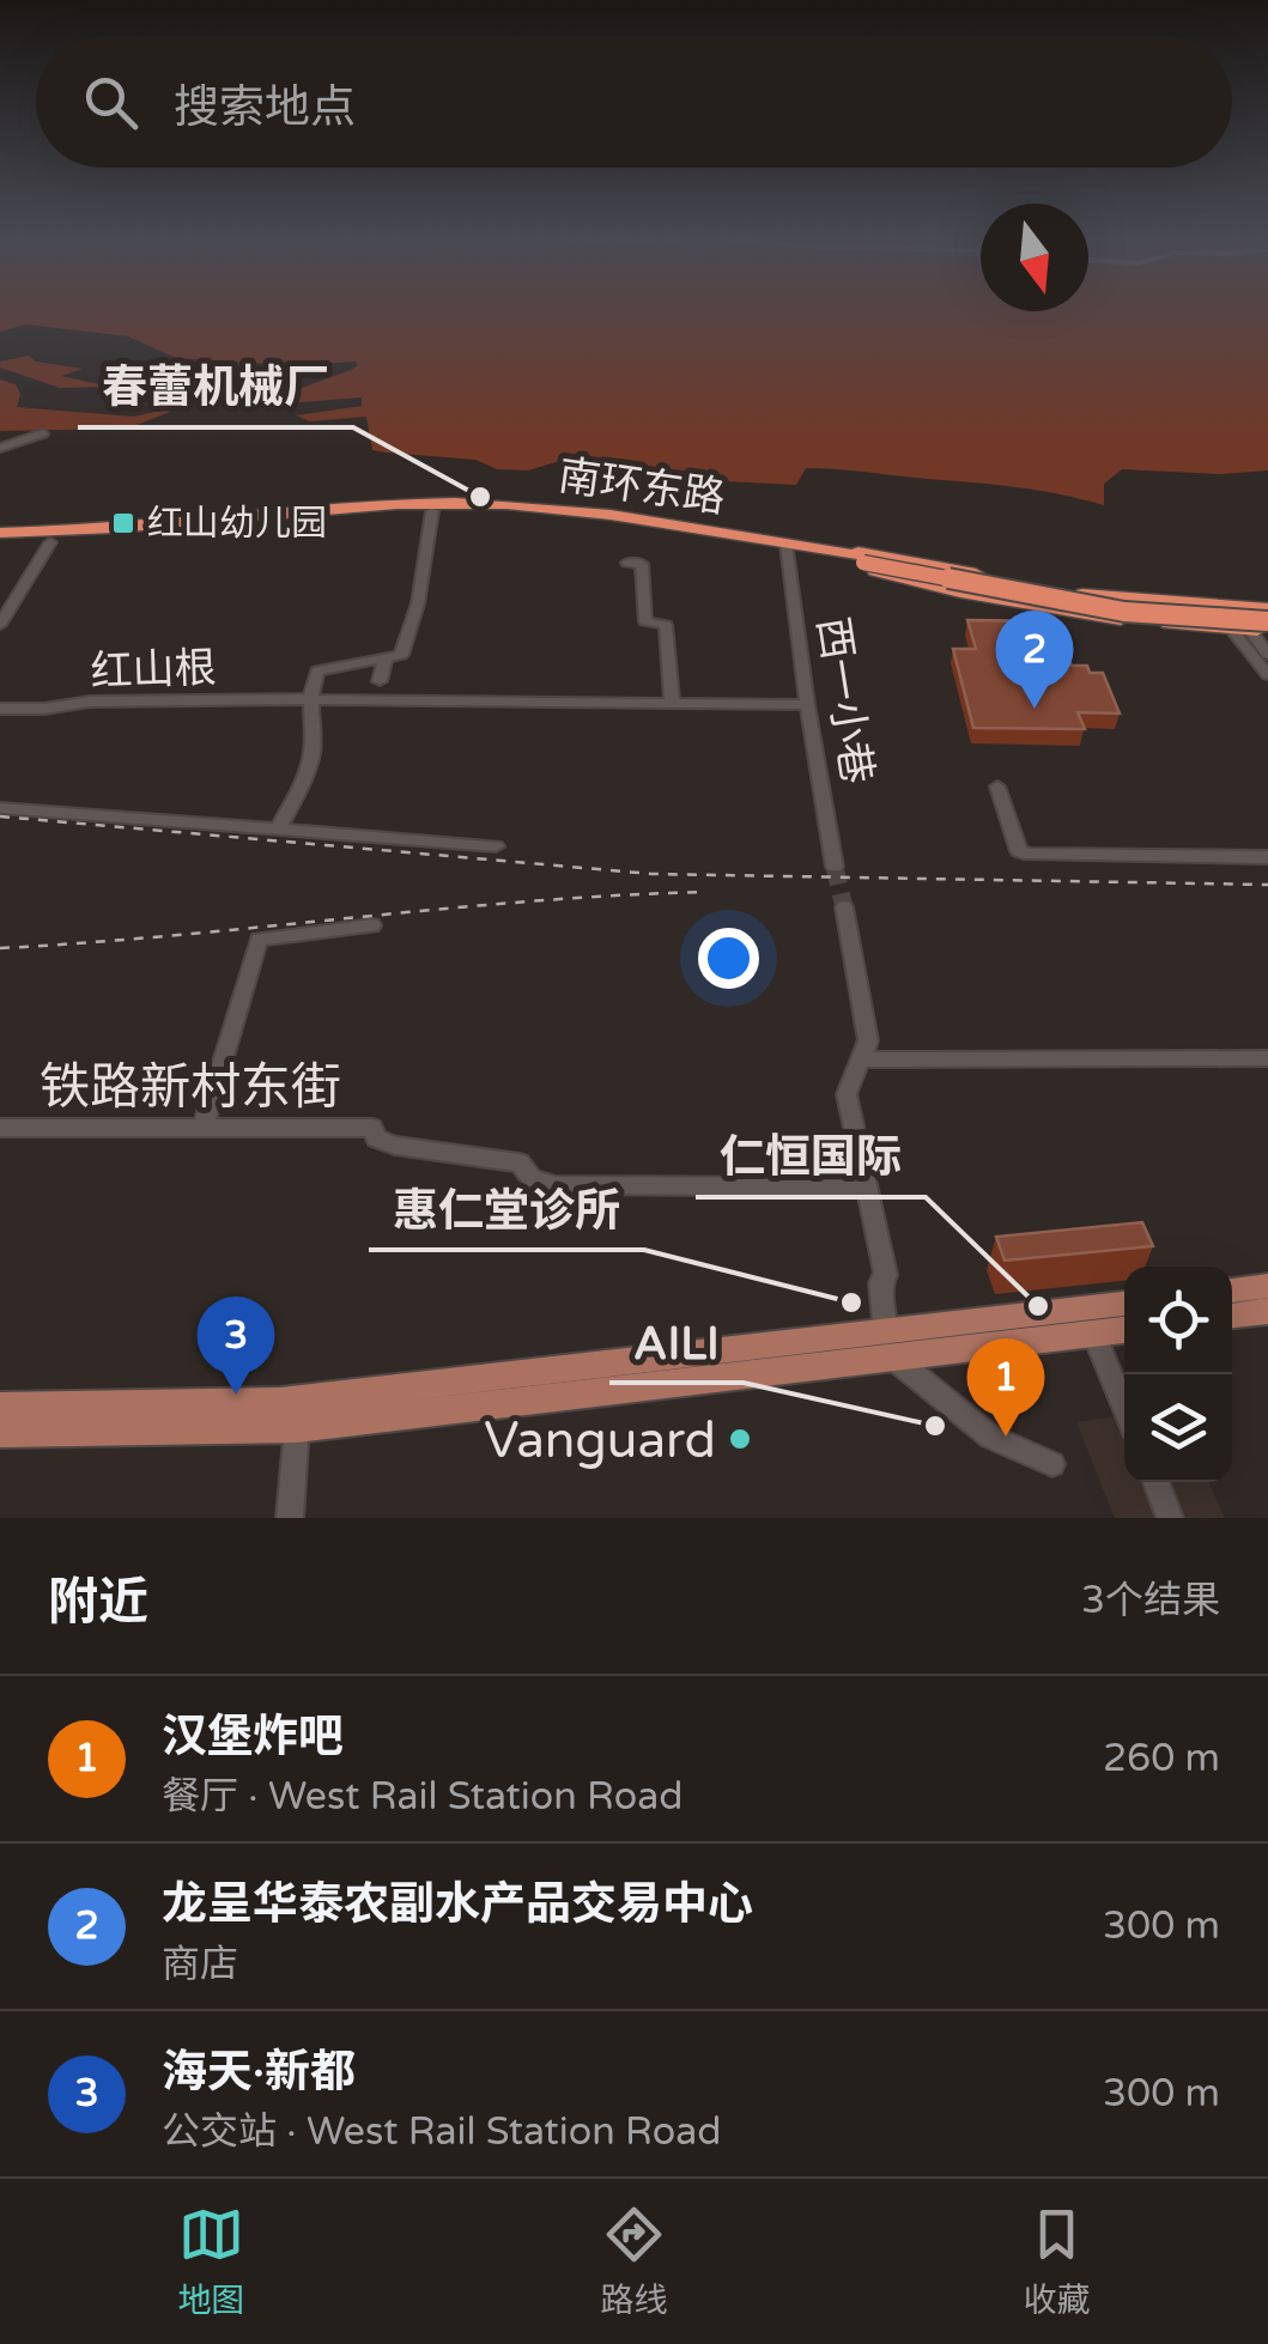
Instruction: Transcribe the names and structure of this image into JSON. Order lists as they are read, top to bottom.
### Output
{
  "streets": {
    "highway": ["南环东路"],
    "street": ["红山根", "西一小巷", "铁路新村东街"]
  },
  "crossings": [
    ["南环东路", "西一小巷"],
    ["红山根", "西一小巷"]
  ],
  "places": {
    "other": [
      "春蕾机械厂",
      "惠仁堂诊所",
      "仁恒国际",
      "AILI",
      "Vanguard"
    ],
    "transit": ["红山幼儿园"]
  },
  "north": "bottom",
  "page": {
    "search": "搜索地点",
    "pins": ["2", "3", "1"],
    "heading": ["附近", "3个结果"],
    "list": [
      {
        "mark": "1",
        "name": "汉堡炸吧",
        "note": "餐厅 · West Rail Station Road",
        "value": "260 m"
      },
      {
        "mark": "2",
        "name": "龙呈华泰农副水产品交易中心",
        "note": "商店",
        "value": "300 m"
      },
      {
        "mark": "3",
        "name": "海天·新都",
        "note": "公交站 · West Rail Station Road",
        "value": "300 m"
      }
    ],
    "nav": ["地图", "路线", "收藏"]
  }
}
